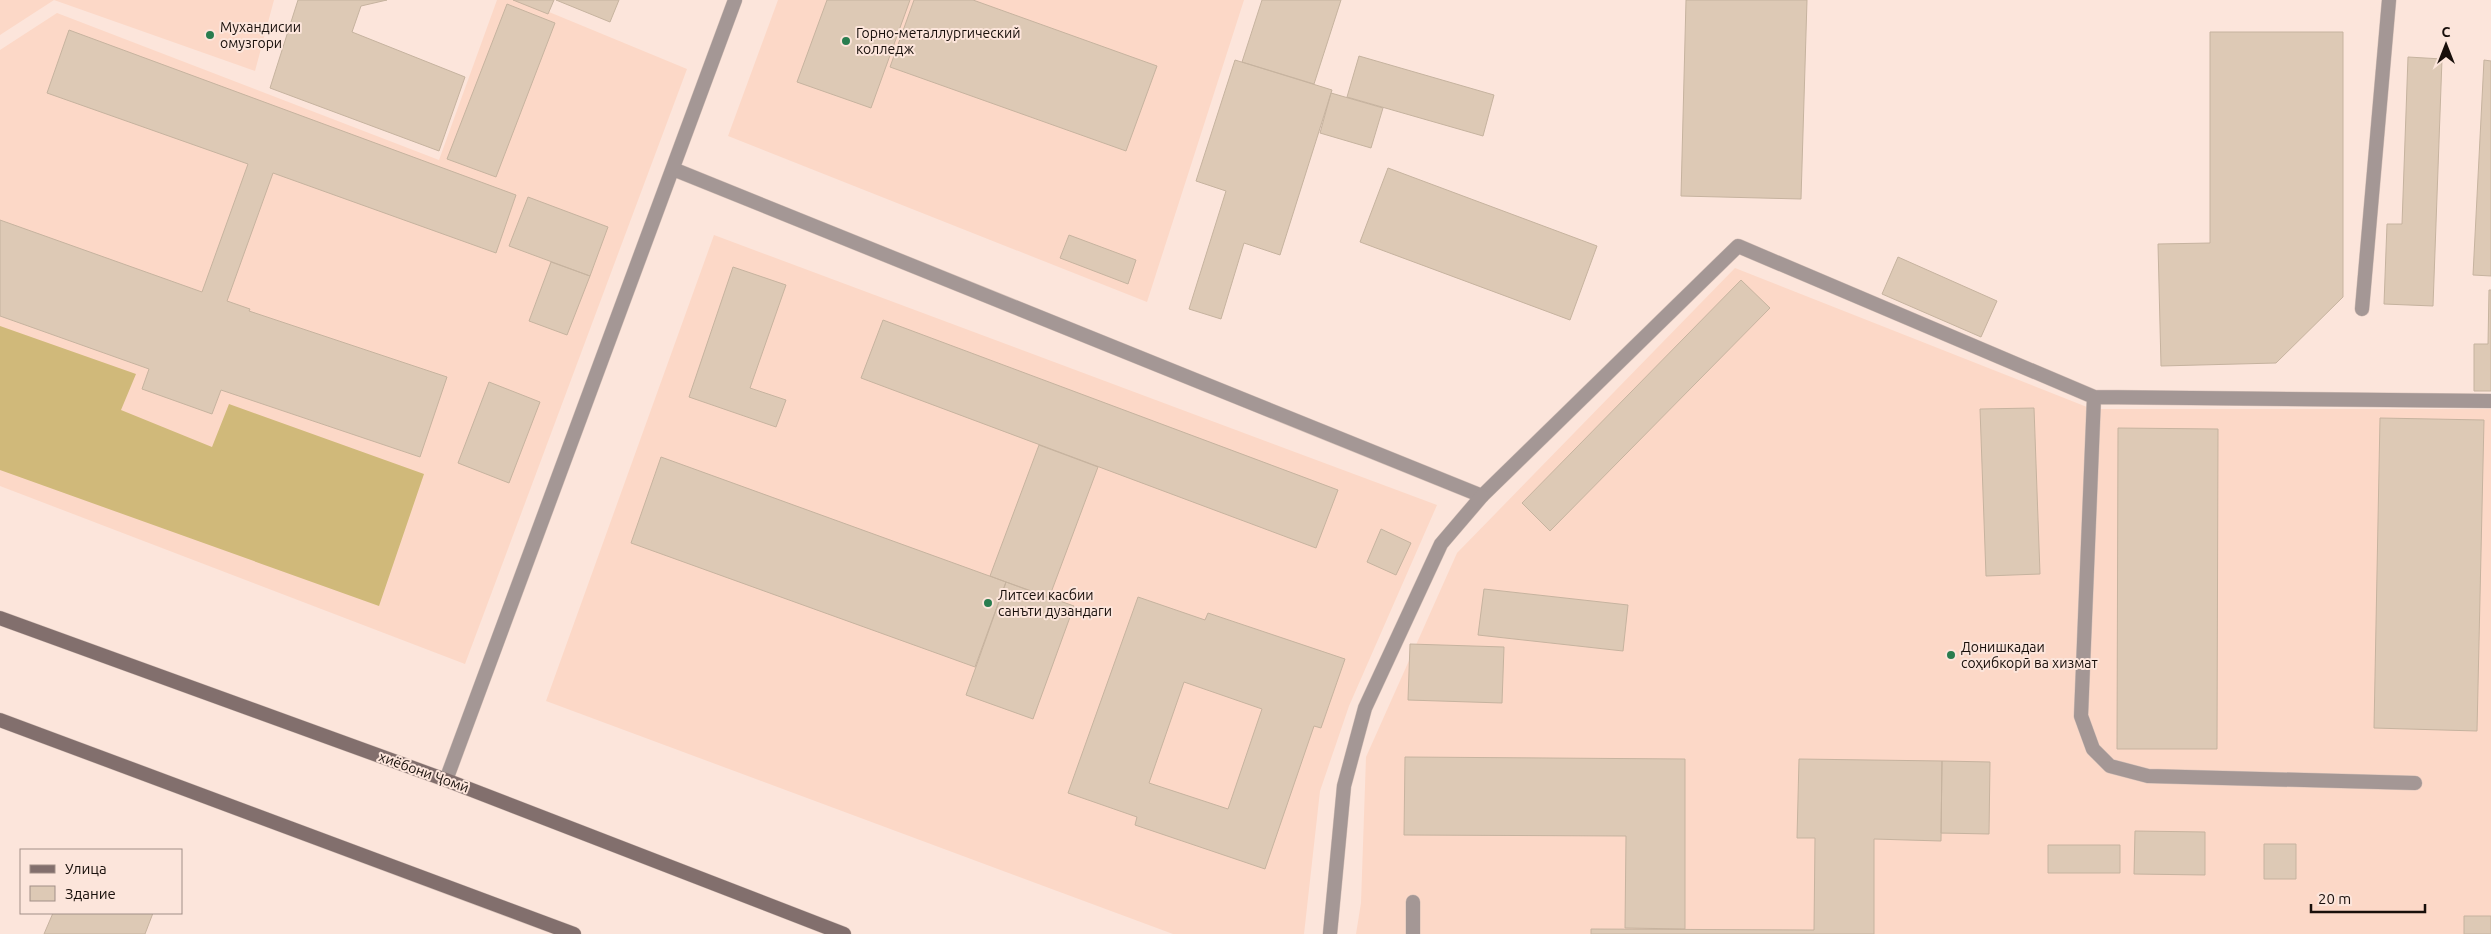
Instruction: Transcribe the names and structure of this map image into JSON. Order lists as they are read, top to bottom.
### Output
{
  "streets": {
    "main road": ["хиёбони Ҷомӣ"]
  },
  "places": [
    "Мухандисии омузгори",
    "Горно-металлургический колледж",
    "Литсеи касбии санъти дузандаги",
    "Донишкадаи соҳибкорӣ ва хизмат"
  ],
  "legend": ["Улица", "Здание"],
  "scale_bar": "20 m",
  "north": "top"
}
